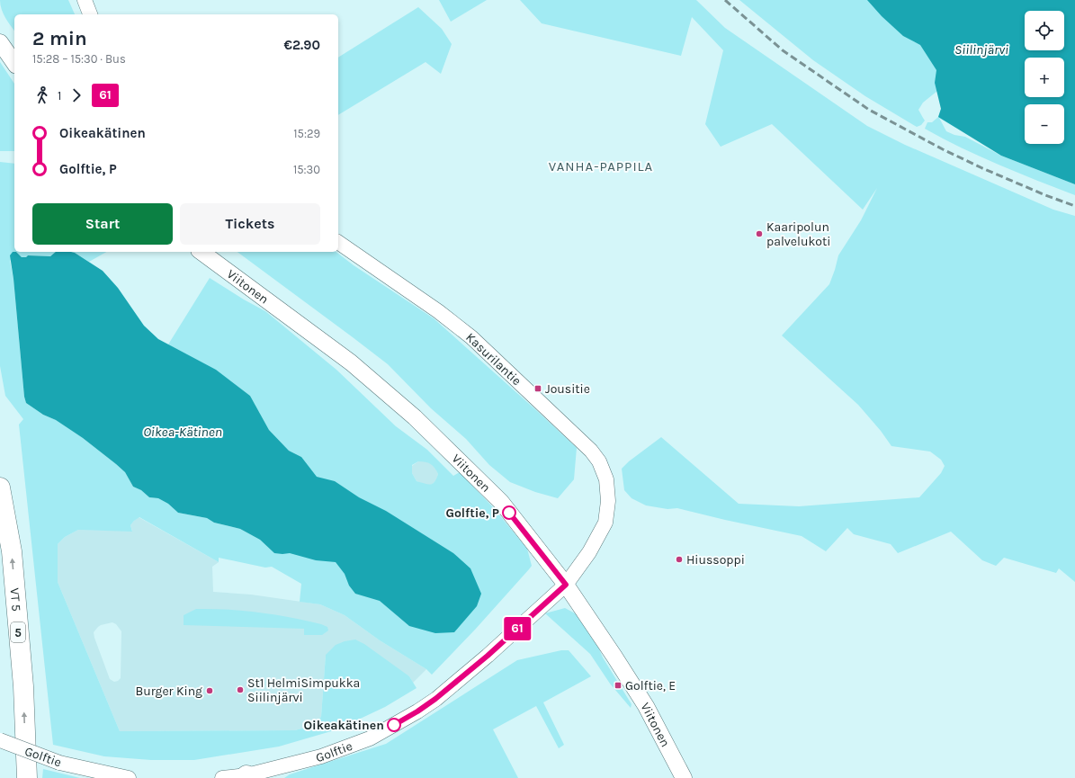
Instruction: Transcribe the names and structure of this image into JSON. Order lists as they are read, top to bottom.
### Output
{
  "streets": {
    "highway": ["VT 5", "5"],
    "main road": ["Viitonen"],
    "street": ["Kasurilantie", "Golftie"]
  },
  "crossings": [
    ["Viitonen", "Kasurilantie"],
    ["Viitonen", "Golftie"],
    ["Kasurilantie", "Golftie"]
  ],
  "one_way": ["VT 5"],
  "districts": ["VANHA-PAPPILA"],
  "water": ["Siilinjärvi", "Oikea-Kätinen"],
  "places": {
    "other": [
      "Kaaripolun palvelukoti",
      "Golftie, P",
      "Hiussoppi",
      "St1 HelmiSimpukka Siilinjärvi",
      "Burger King",
      "Oikeakätinen"
    ],
    "transit": ["Jousitie", "Golftie, E"]
  },
  "lines": ["bus line 61"],
  "page": {
    "on_map": "61",
    "map_buttons": ["+", "−"],
    "heading": ["2 min", "15:28 – 15:30 · Bus", "€2.90"],
    "legs": ["1", "61"],
    "list": [
      {
        "name": "Oikeakätinen",
        "value": "15:29"
      },
      {
        "name": "Golftie, P",
        "value": "15:30"
      }
    ],
    "buttons": ["Start", "Tickets"]
  }
}
